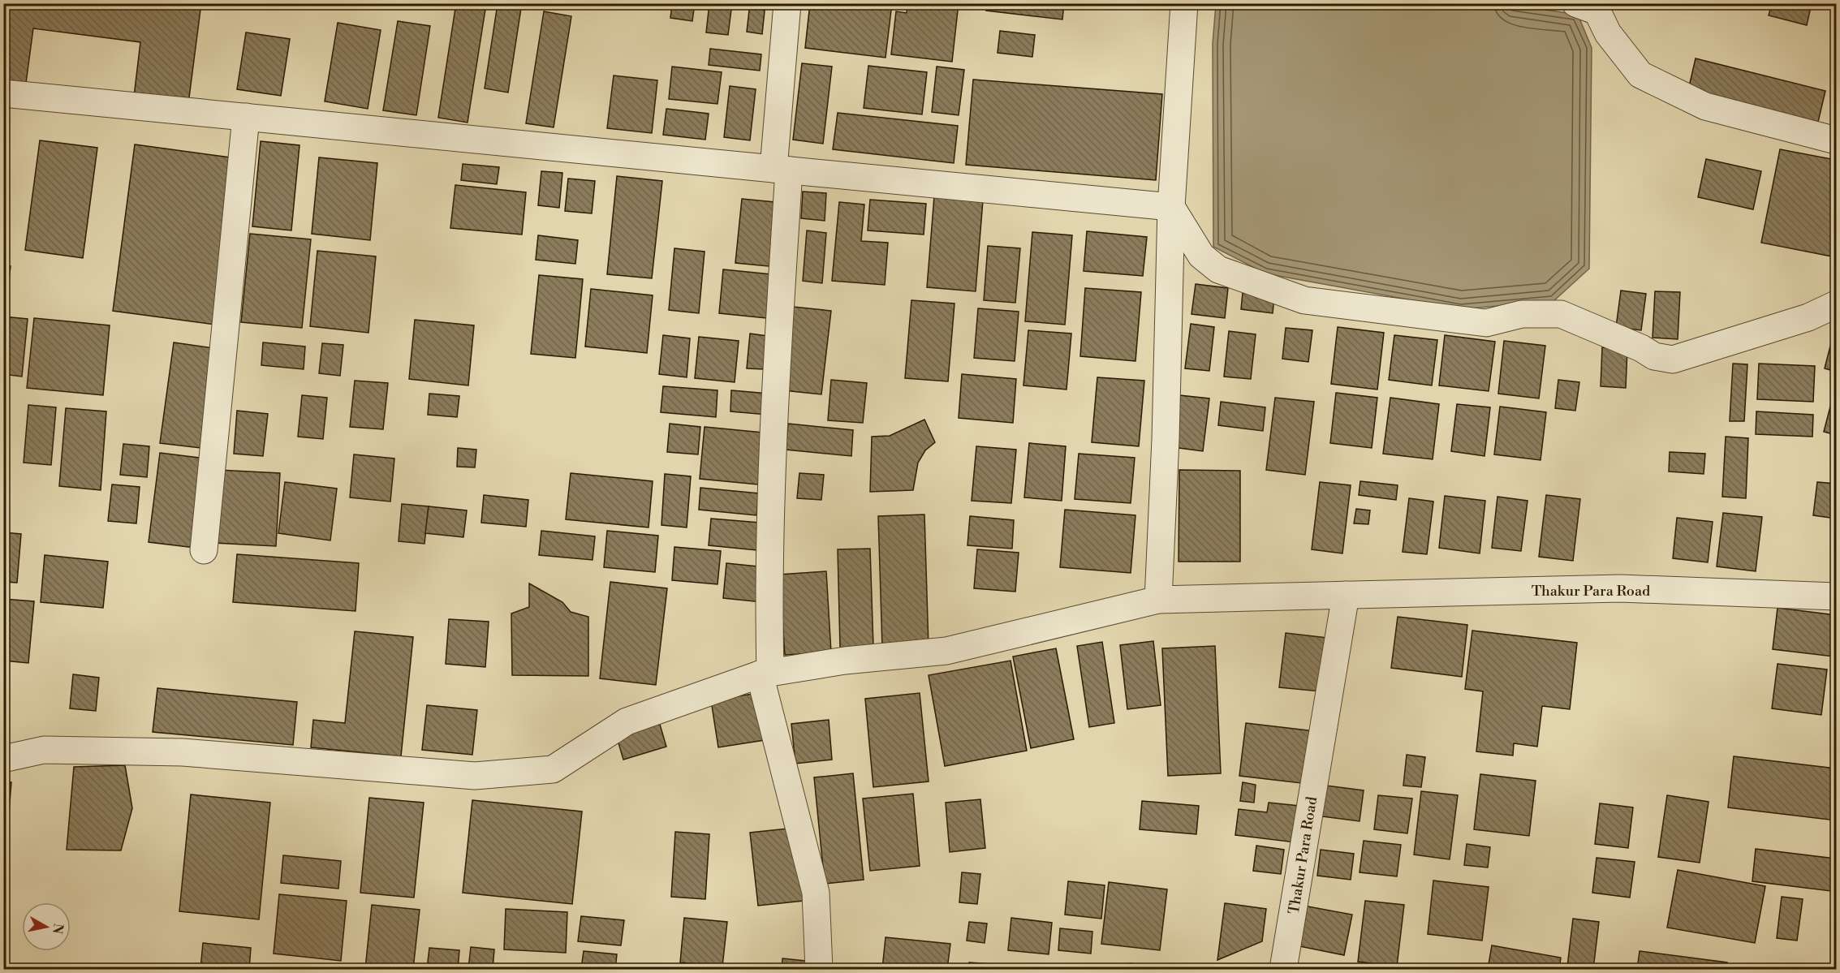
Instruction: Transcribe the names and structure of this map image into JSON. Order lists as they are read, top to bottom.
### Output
{
  "streets": {
    "street": ["Thakur Para Road"]
  },
  "north": "right"
}
